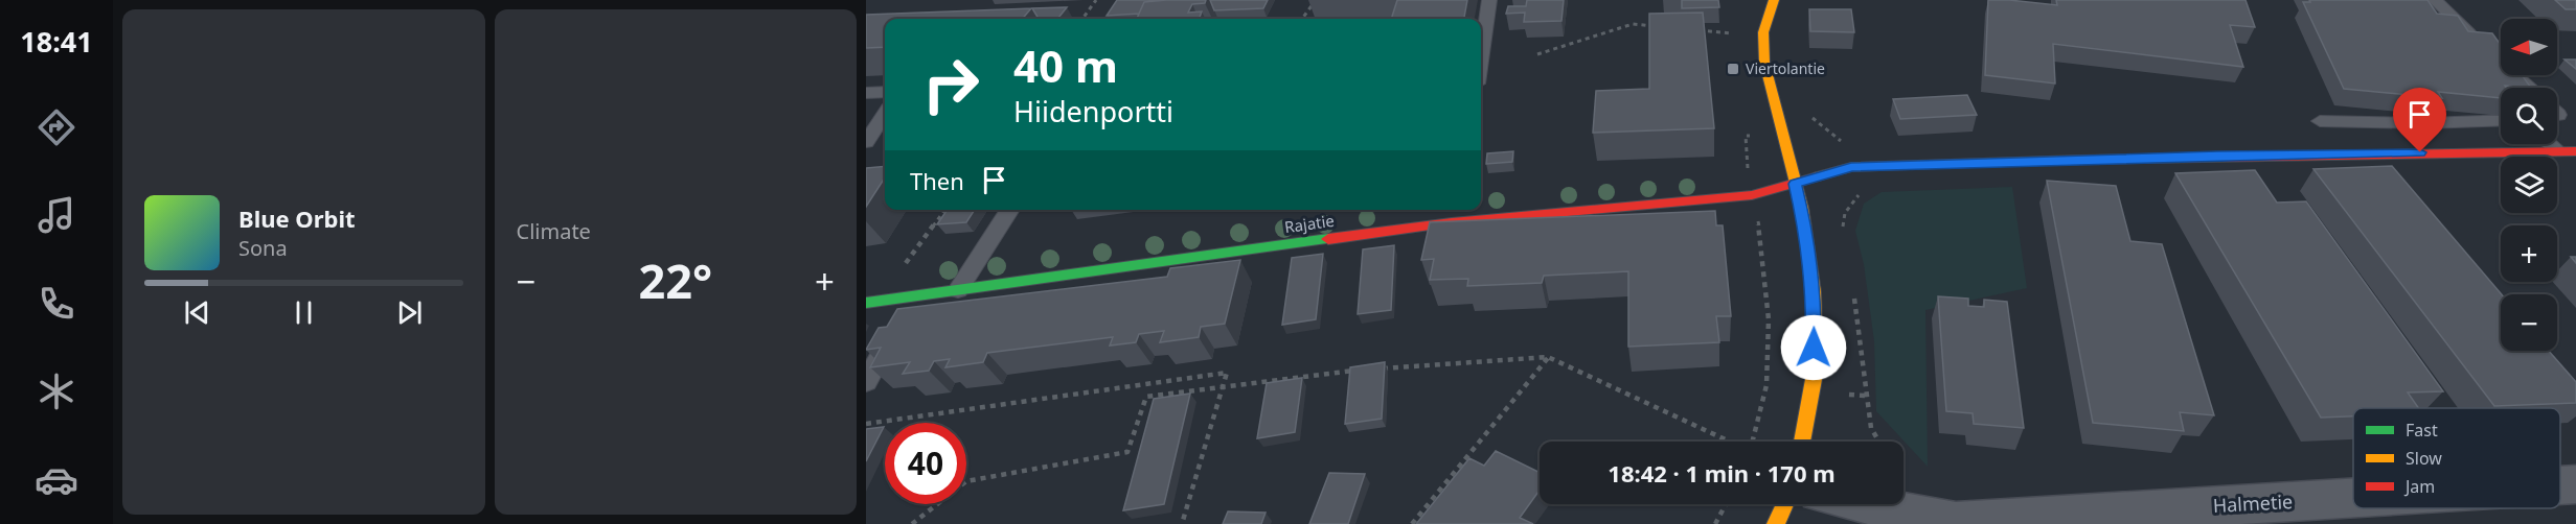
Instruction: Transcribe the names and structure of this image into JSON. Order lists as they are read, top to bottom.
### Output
{
  "streets": {
    "street": ["Rajatie", "Halmetie"]
  },
  "places": {
    "transit": ["Viertolantie"]
  },
  "legend": ["Fast", "Slow", "Jam"],
  "north": "left",
  "page": {
    "tabs": "18:41",
    "tile": "Climate",
    "map_buttons": ["+", "−"],
    "turn": ["40 m", "Hiidenportti"],
    "then": "Then",
    "song": ["Blue Orbit", "Sona"],
    "heat": ["−", "22°", "+"],
    "limit": "40",
    "trip": "18:42 · 1 min · 170 m"
  }
}
